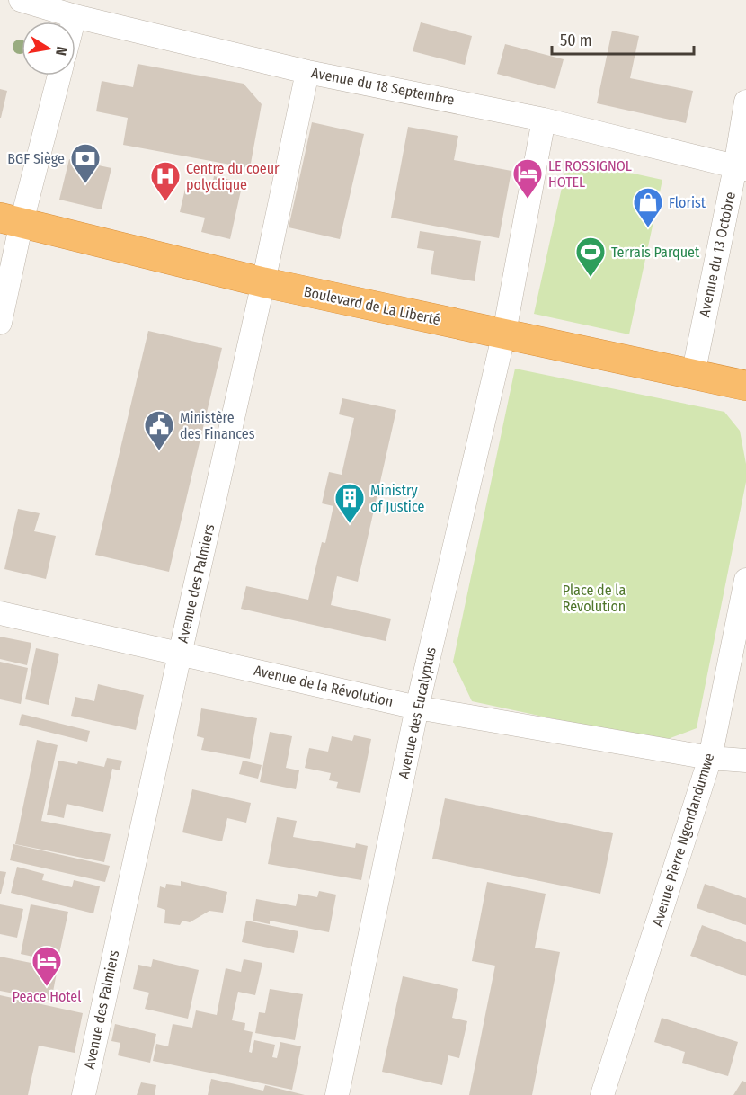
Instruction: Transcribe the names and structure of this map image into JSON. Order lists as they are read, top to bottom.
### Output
{
  "streets": {
    "highway": ["Boulevard de La Liberté"],
    "street": [
      "Avenue du 18 Septembre",
      "Avenue du 13 Octobre",
      "Avenue des Palmiers",
      "Avenue de la Révolution",
      "Avenue des Eucalyptus",
      "Avenue Pierre Ngendandumwe"
    ]
  },
  "crossings": [
    ["Avenue du 18 Septembre", "Avenue du 13 Octobre"],
    ["Avenue du 18 Septembre", "Avenue des Palmiers"],
    ["Avenue du 18 Septembre", "Avenue des Eucalyptus"],
    ["Avenue du 13 Octobre", "Boulevard de La Liberté"],
    ["Boulevard de La Liberté", "Avenue des Palmiers"],
    ["Boulevard de La Liberté", "Avenue des Eucalyptus"],
    ["Avenue des Palmiers", "Avenue de la Révolution"],
    ["Avenue de la Révolution", "Avenue des Eucalyptus"],
    ["Avenue de la Révolution", "Avenue Pierre Ngendandumwe"]
  ],
  "parks": ["Place de la Révolution"],
  "places": {
    "bank": ["BGF Siège"],
    "hotel": ["LE ROSSIGNOL HOTEL", "Peace Hotel"],
    "hospital": ["Centre du coeur polyclique"],
    "shop": ["Florist"],
    "sports": ["Terrais Parquet"],
    "public building": ["Ministère des Finances"],
    "building": ["Ministry of Justice"]
  },
  "scale_bar": "50 m",
  "north": "right"
}
